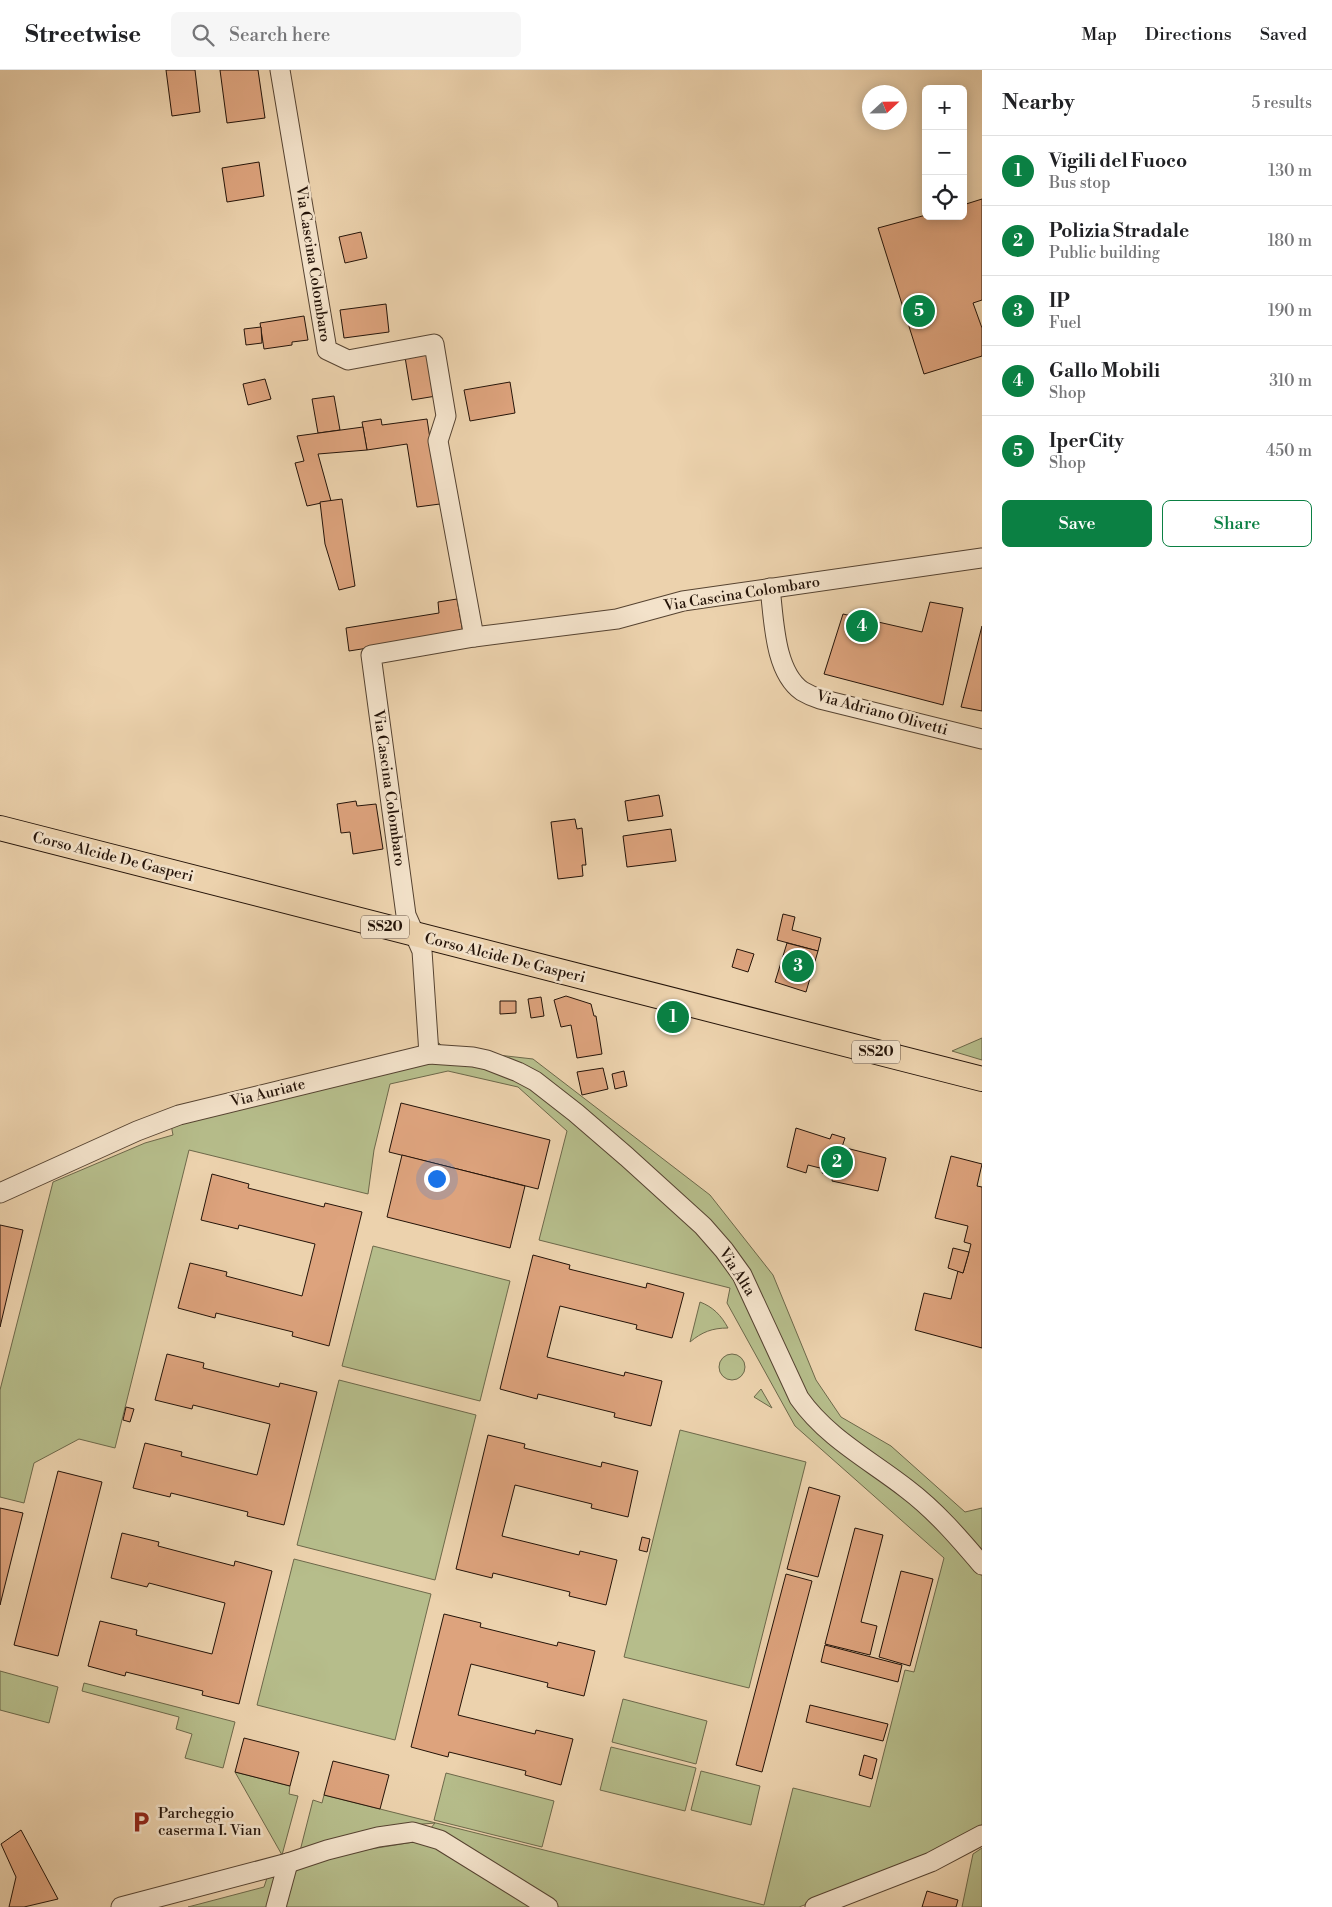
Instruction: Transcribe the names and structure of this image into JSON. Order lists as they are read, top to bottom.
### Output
{
  "streets": {
    "main road": ["Corso Alcide De Gasperi", "SS20"],
    "street": [
      "Via Cascina Colombaro",
      "Via Adriano Olivetti",
      "Via Auriate",
      "Via Alta"
    ]
  },
  "crossings": [
    ["Via Cascina Colombaro", "Via Adriano Olivetti"],
    ["Via Cascina Colombaro", "Corso Alcide De Gasperi"],
    ["Via Auriate", "Via Alta"]
  ],
  "places": {
    "parking": ["Parcheggio caserma I. Vian"]
  },
  "north": "right",
  "page": {
    "header": "Streetwise",
    "search": "Search here",
    "nav": ["Map", "Directions", "Saved"],
    "heading": ["Nearby", "5 results"],
    "map_buttons": ["+", "−"],
    "list": [
      {
        "mark": "1",
        "name": "Vigili del Fuoco",
        "note": "Bus stop",
        "value": "130 m"
      },
      {
        "mark": "2",
        "name": "Polizia Stradale",
        "note": "Public building",
        "value": "180 m"
      },
      {
        "mark": "3",
        "name": "IP",
        "note": "Fuel",
        "value": "190 m"
      },
      {
        "mark": "4",
        "name": "Gallo Mobili",
        "note": "Shop",
        "value": "310 m"
      },
      {
        "mark": "5",
        "name": "IperCity",
        "note": "Shop",
        "value": "450 m"
      }
    ],
    "pins": [
      "5",
      "4",
      "3",
      "1",
      "2"
    ],
    "buttons": ["Save", "Share"]
  }
}
